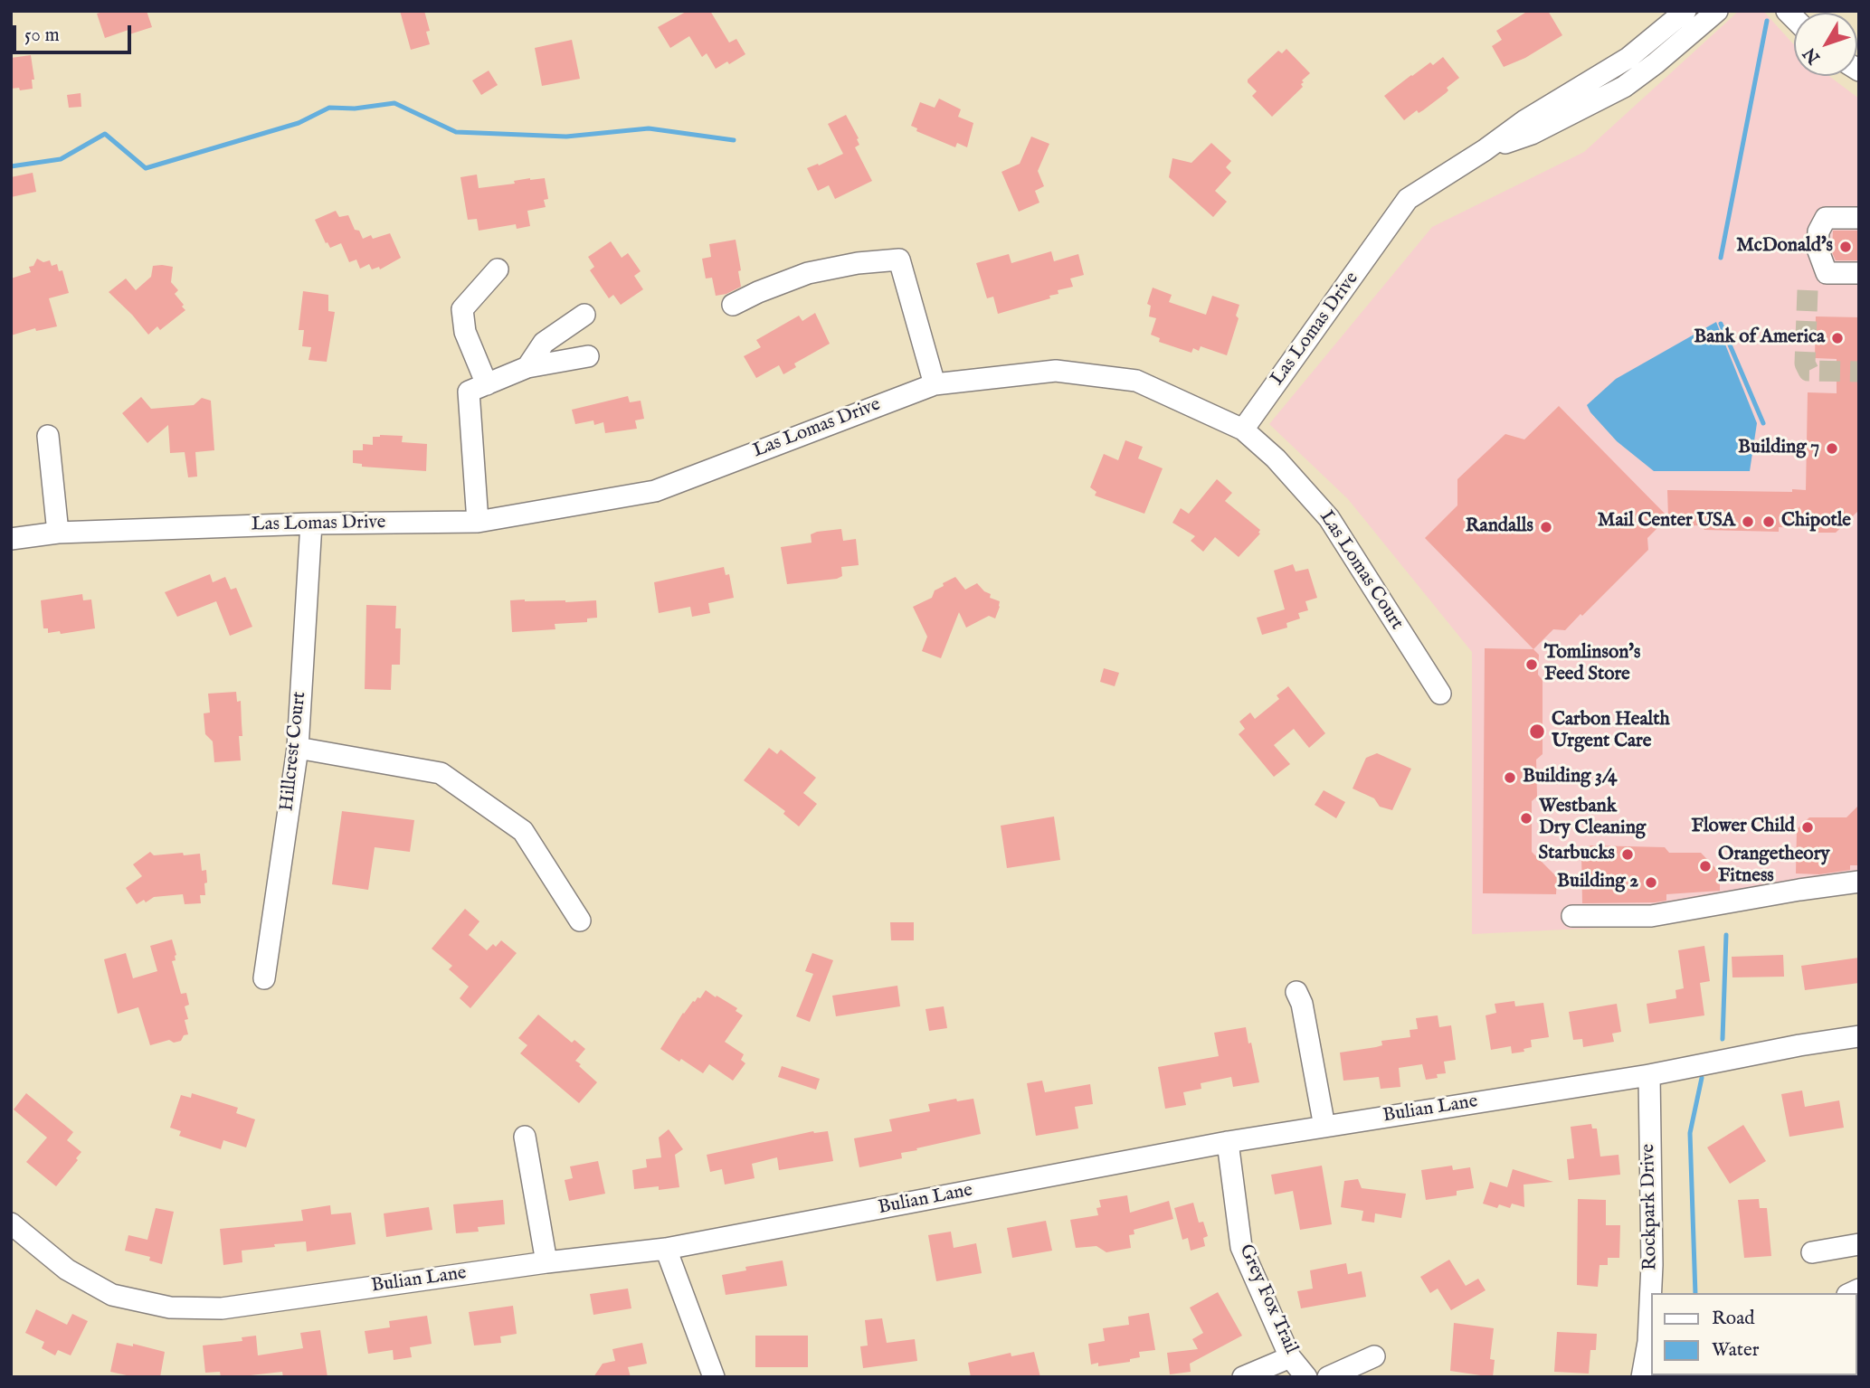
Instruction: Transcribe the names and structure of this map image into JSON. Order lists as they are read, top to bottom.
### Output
{
  "streets": {
    "street": [
      "Las Lomas Drive",
      "Las Lomas Court",
      "Hillcrest Court",
      "Bulian Lane",
      "Rockpark Drive",
      "Grey Fox Trail"
    ]
  },
  "crossings": [
    ["Las Lomas Drive", "Las Lomas Court"],
    ["Las Lomas Drive", "Hillcrest Court"],
    ["Bulian Lane", "Rockpark Drive"],
    ["Bulian Lane", "Grey Fox Trail"]
  ],
  "places": [
    "McDonald's",
    "Bank of America",
    "Building 7",
    "Mail Center USA",
    "Chipotle",
    "Randalls",
    "Tomlinson's Feed Store",
    "Carbon Health Urgent Care",
    "Building 3/4",
    "Westbank Dry Cleaning",
    "Flower Child",
    "Starbucks",
    "Orangetheory Fitness",
    "Building 2"
  ],
  "legend": ["Road", "Water"],
  "scale_bar": "50 m",
  "north": "bottom left"
}
